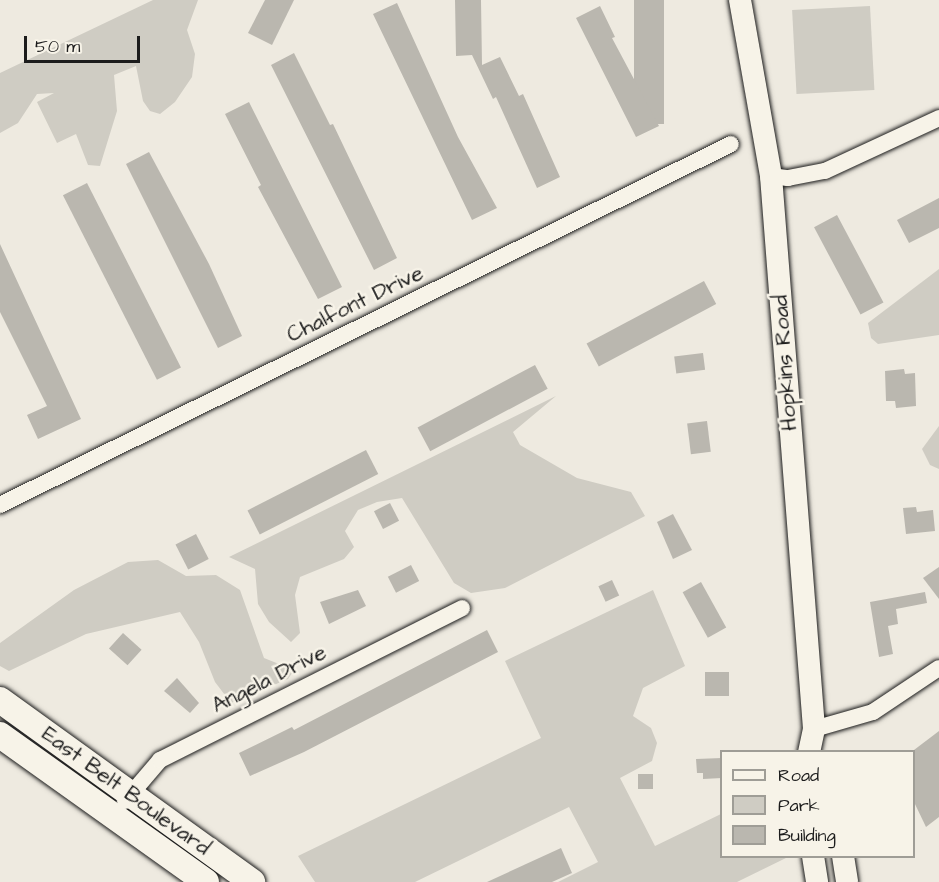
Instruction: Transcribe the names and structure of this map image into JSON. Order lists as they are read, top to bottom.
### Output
{
  "streets": {
    "main road": ["Hopkins Road", "East Belt Boulevard"],
    "street": ["Chalfont Drive", "Angela Drive"]
  },
  "crossings": [
    ["Angela Drive", "East Belt Boulevard"]
  ],
  "legend": ["Road", "Park", "Building"],
  "scale_bar": "50 m"
}
